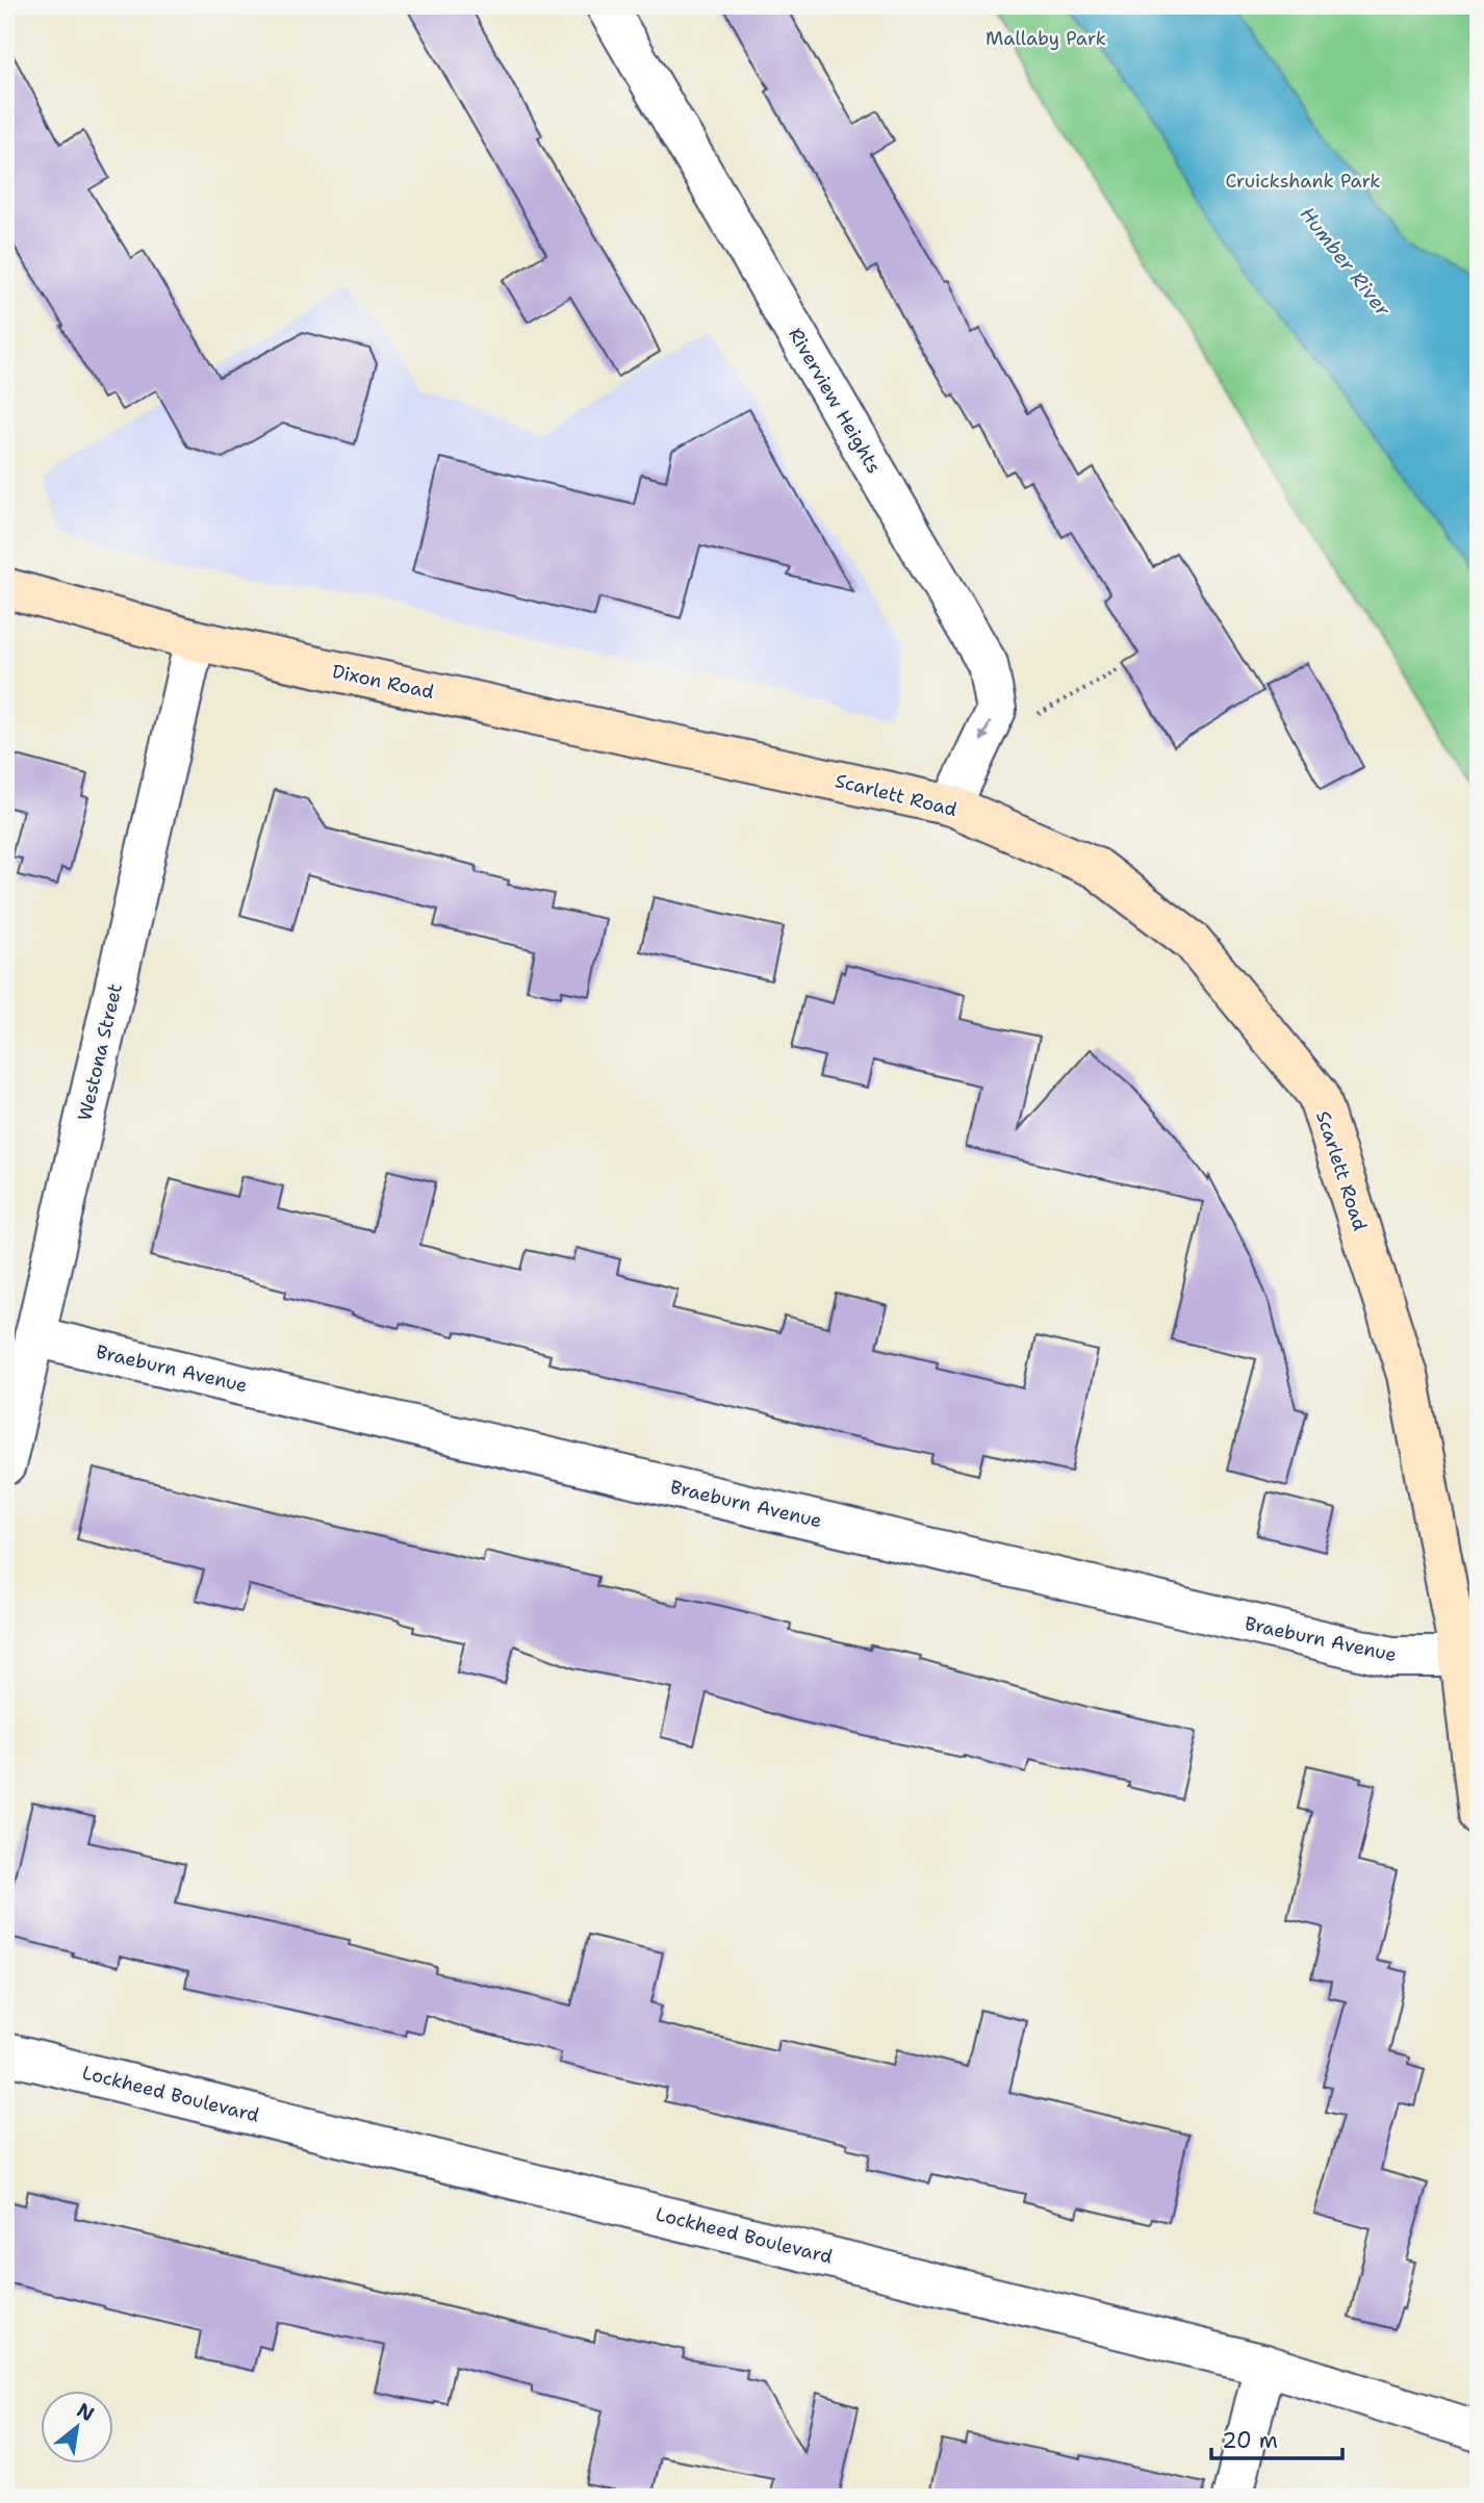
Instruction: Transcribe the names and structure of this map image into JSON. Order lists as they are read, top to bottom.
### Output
{
  "streets": {
    "main road": ["Dixon Road", "Scarlett Road"],
    "street": [
      "Riverview Heights",
      "Westona Street",
      "Braeburn Avenue",
      "Lockheed Boulevard"
    ]
  },
  "crossings": [
    ["Riverview Heights", "Scarlett Road"],
    ["Dixon Road", "Scarlett Road"],
    ["Dixon Road", "Westona Street"],
    ["Scarlett Road", "Braeburn Avenue"],
    ["Westona Street", "Braeburn Avenue"]
  ],
  "one_way": ["Riverview Heights"],
  "water": ["Humber River"],
  "parks": ["Mallaby Park", "Cruickshank Park"],
  "scale_bar": "20 m",
  "north": "top right"
}
